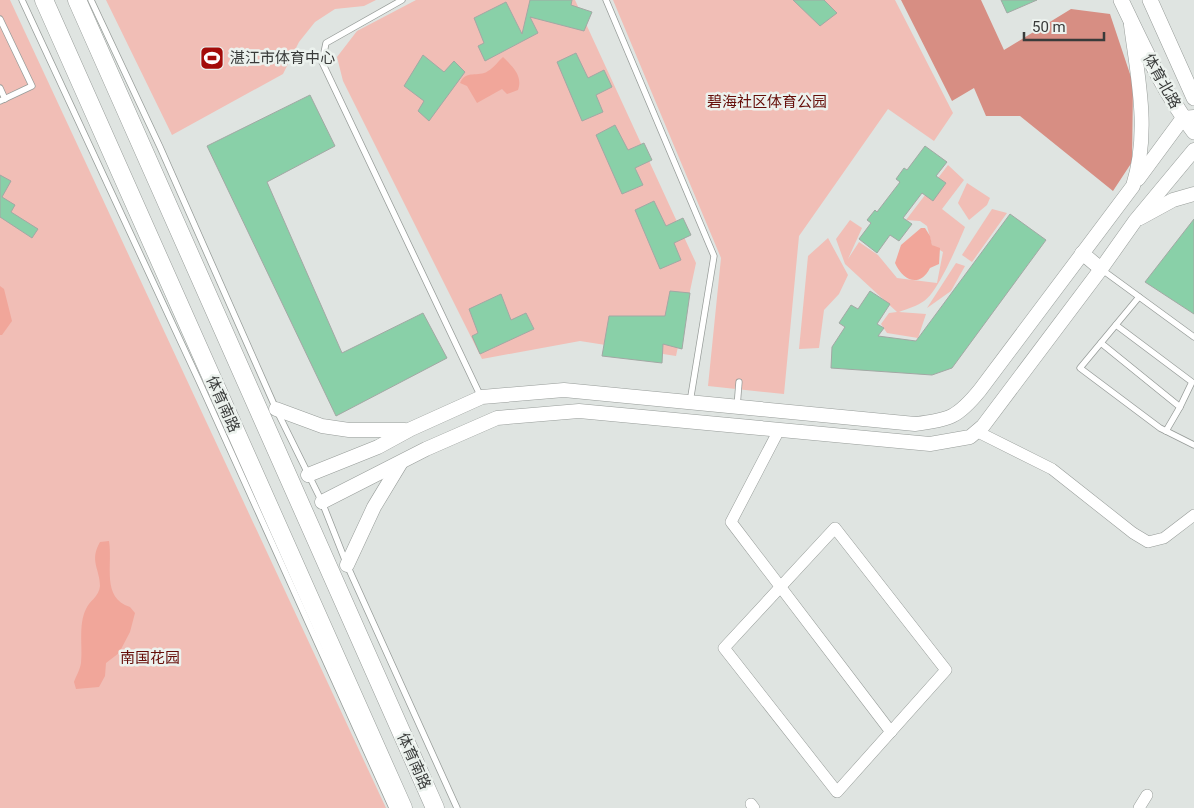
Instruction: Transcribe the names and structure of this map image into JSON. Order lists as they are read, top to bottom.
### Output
{
  "streets": {
    "main road": ["体育北路", "体育南路"]
  },
  "parks": ["碧海社区体育公园", "南国花园"],
  "places": {
    "sports": ["湛江市体育中心"]
  },
  "scale_bar": "50 m"
}
